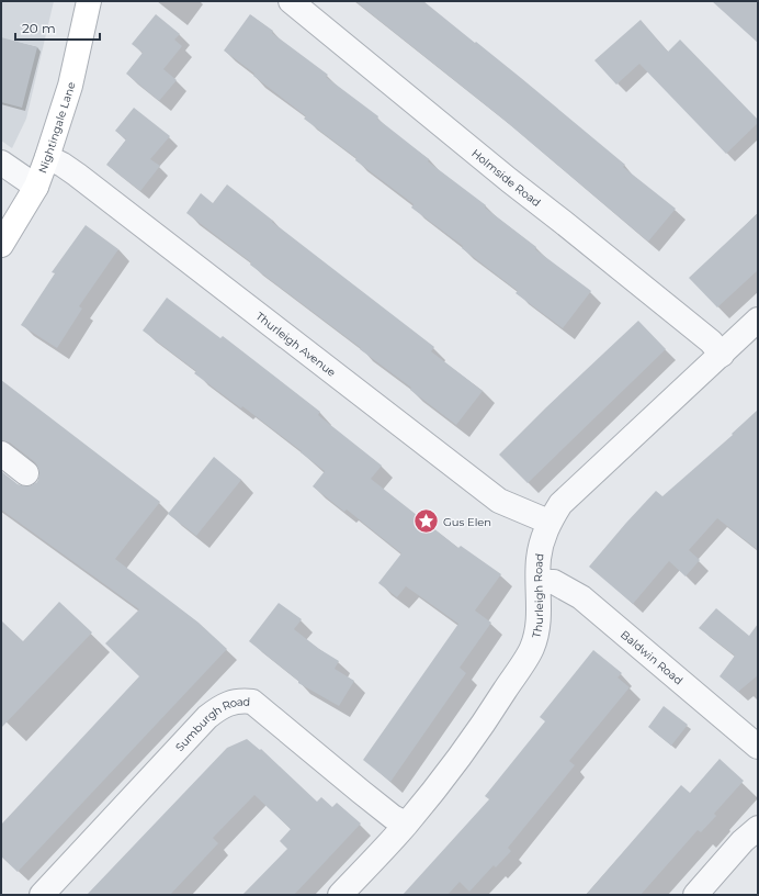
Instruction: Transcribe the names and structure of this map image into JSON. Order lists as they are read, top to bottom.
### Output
{
  "streets": {
    "main road": ["Nightingale Lane"],
    "street": [
      "Holmside Road",
      "Thurleigh Avenue",
      "Thurleigh Road",
      "Baldwin Road",
      "Sumburgh Road"
    ]
  },
  "crossings": [
    ["Nightingale Lane", "Thurleigh Avenue"],
    ["Holmside Road", "Thurleigh Road"],
    ["Thurleigh Avenue", "Thurleigh Road"],
    ["Thurleigh Road", "Baldwin Road"],
    ["Thurleigh Road", "Sumburgh Road"]
  ],
  "places": {
    "place": ["Gus Elen"]
  },
  "scale_bar": "20 m"
}
